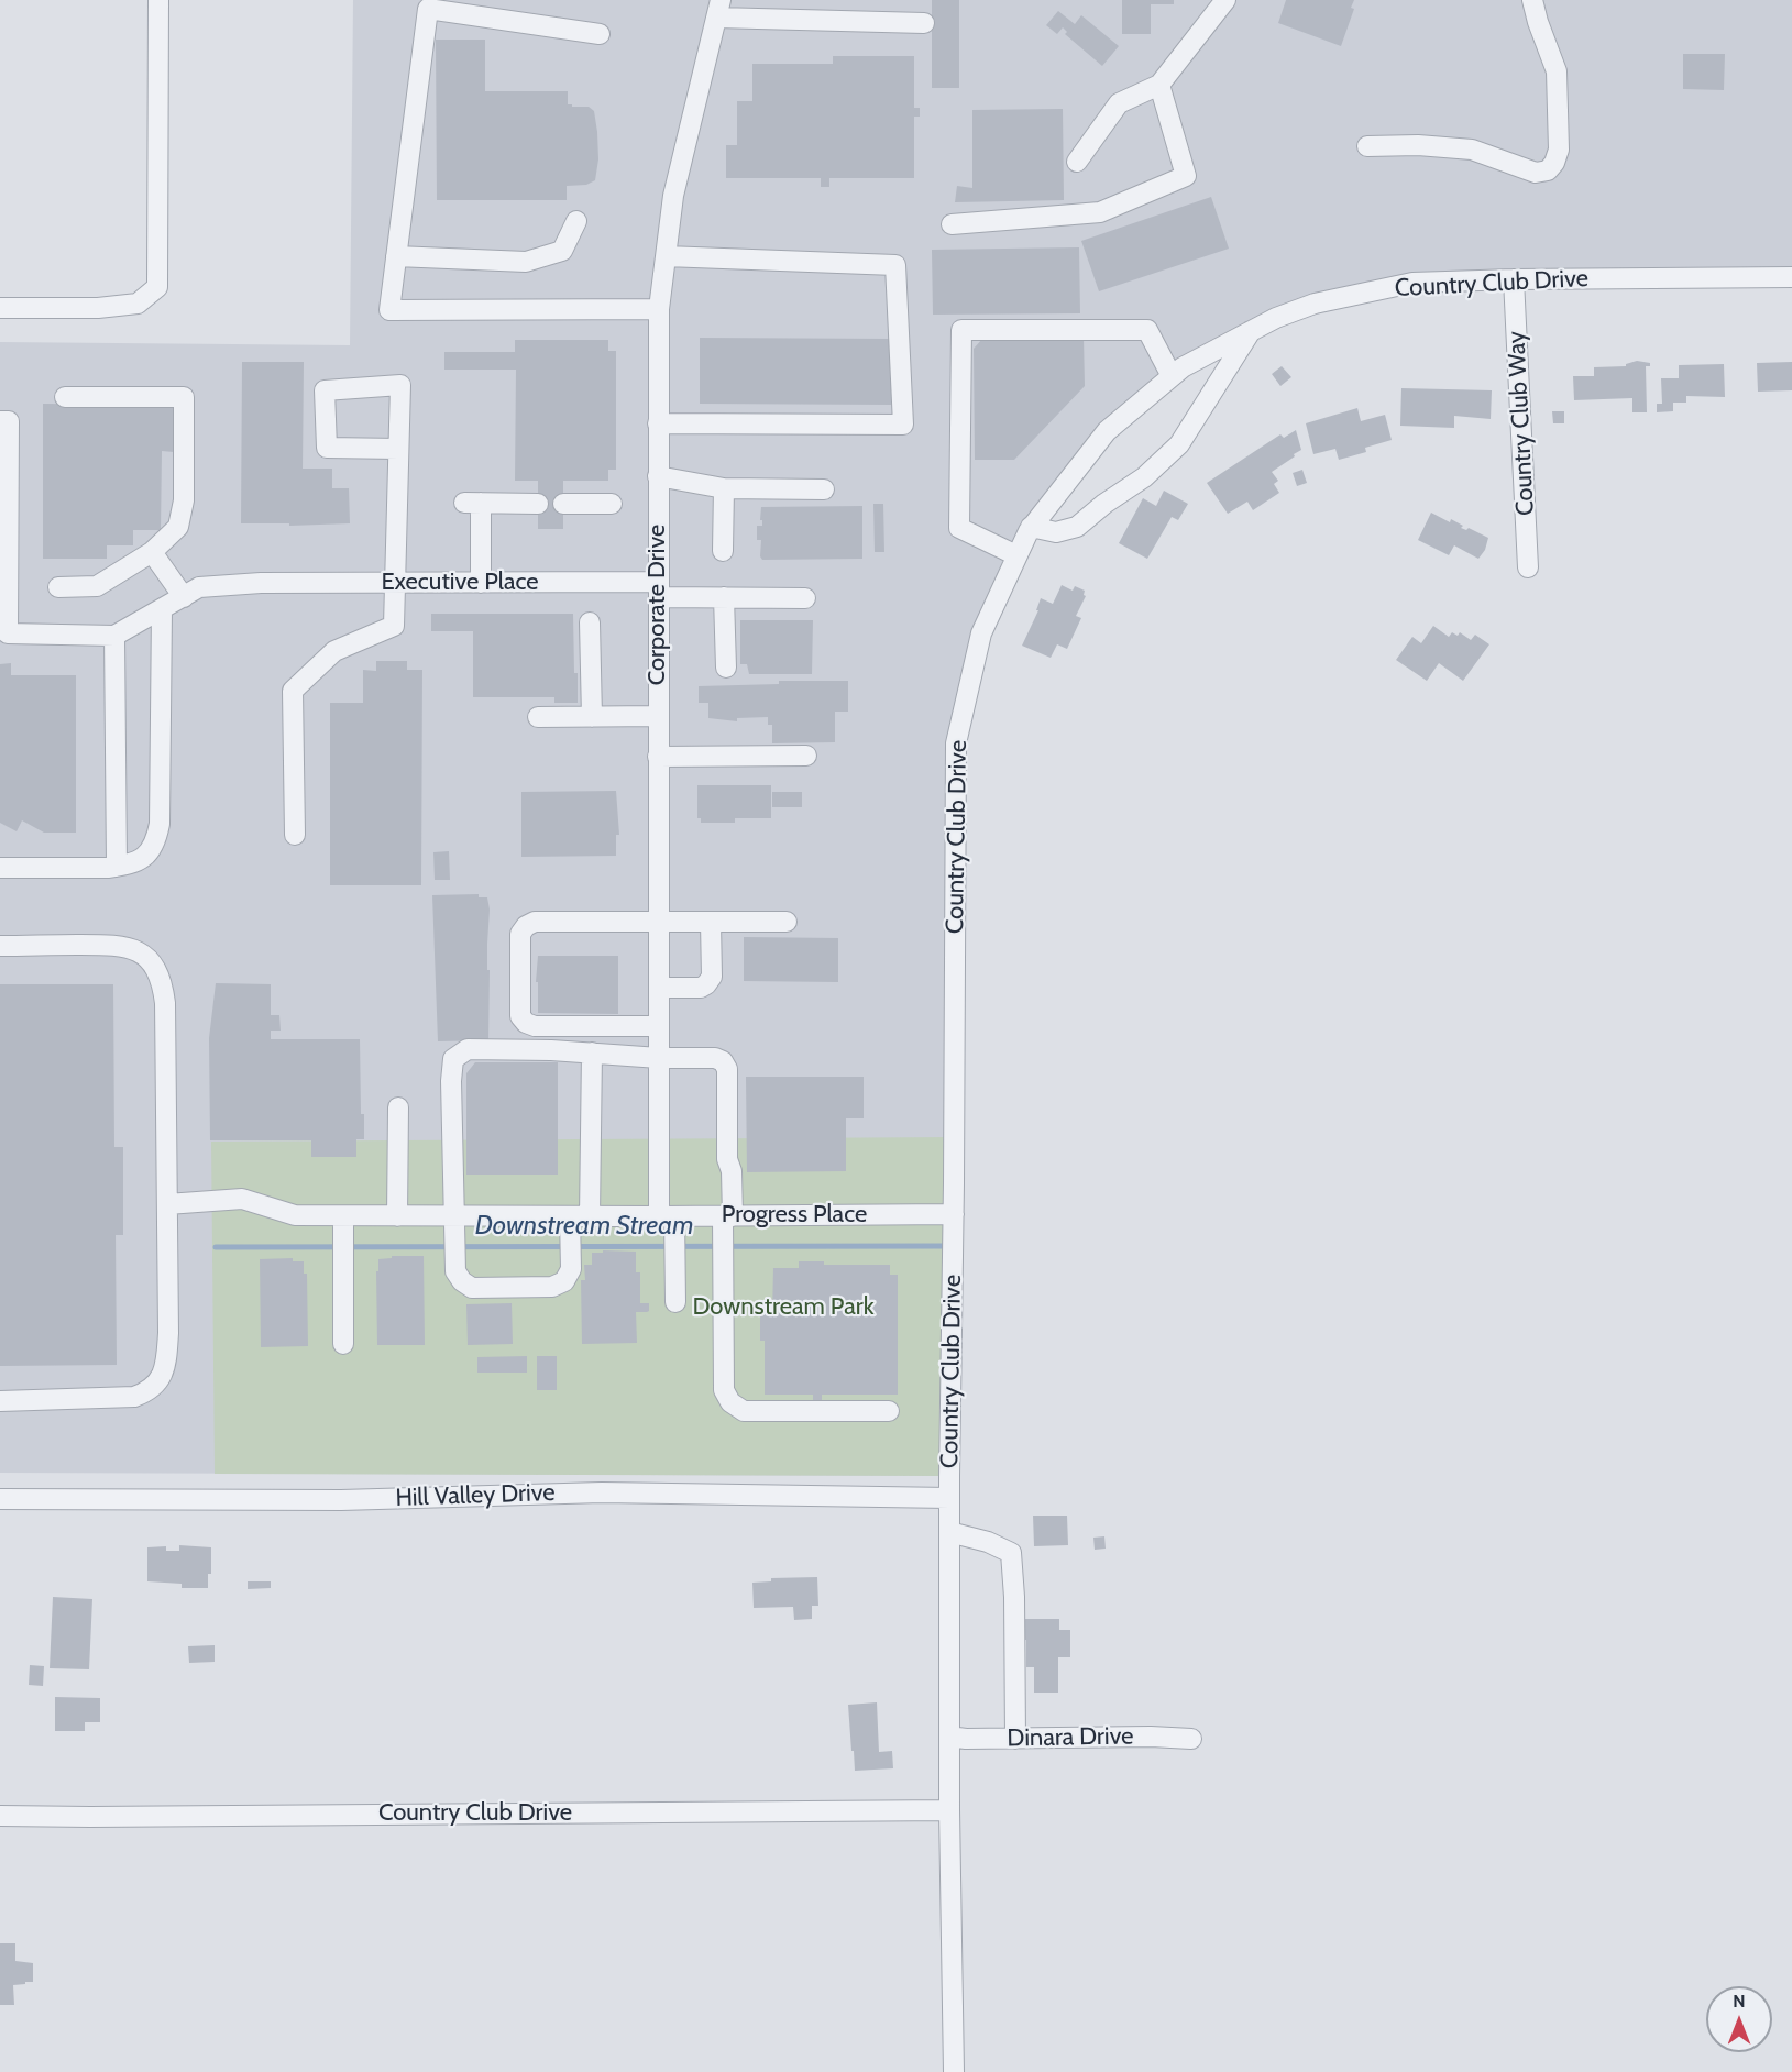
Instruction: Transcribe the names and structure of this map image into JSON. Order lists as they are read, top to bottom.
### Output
{
  "streets": {
    "street": [
      "Country Club Drive",
      "Country Club Way",
      "Executive Place",
      "Corporate Drive",
      "Progress Place",
      "Hill Valley Drive",
      "Dinara Drive"
    ]
  },
  "crossings": [
    ["Country Club Drive", "Country Club Way"],
    ["Country Club Drive", "Progress Place"],
    ["Country Club Drive", "Hill Valley Drive"],
    ["Country Club Drive", "Dinara Drive"],
    ["Executive Place", "Corporate Drive"],
    ["Corporate Drive", "Progress Place"]
  ],
  "water": ["Downstream Stream"],
  "parks": ["Downstream Park"],
  "north": "top"
}
